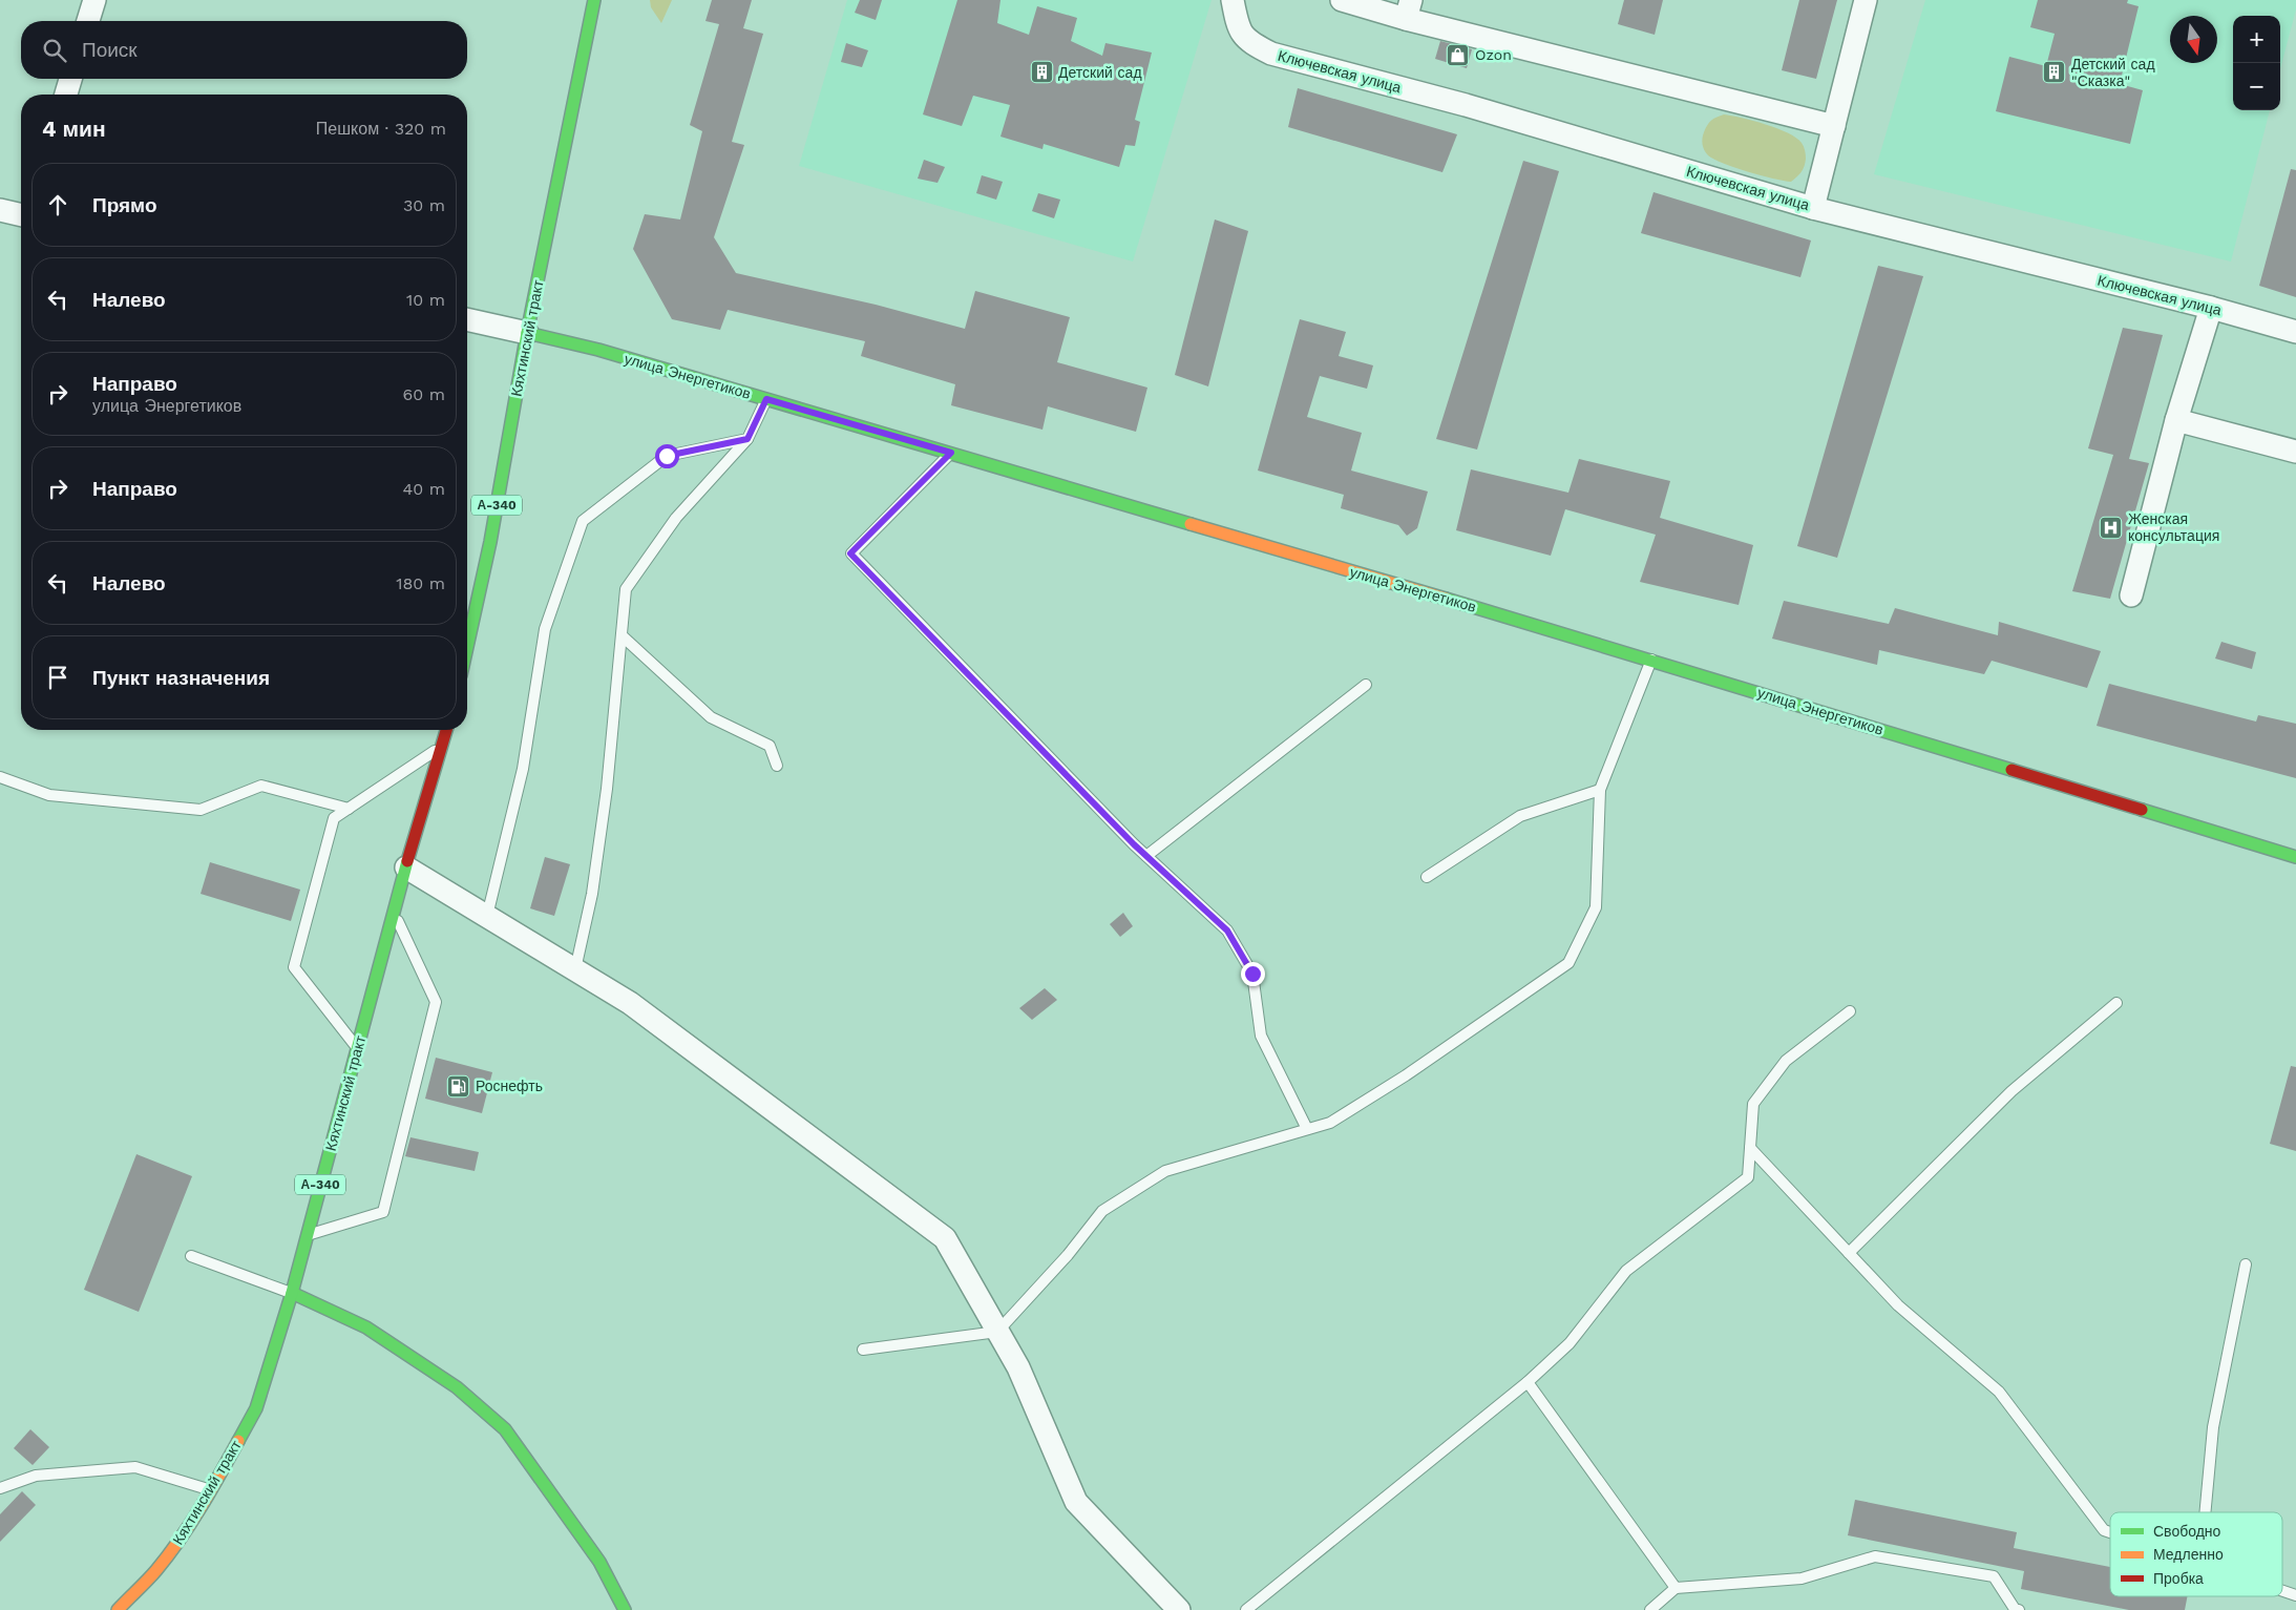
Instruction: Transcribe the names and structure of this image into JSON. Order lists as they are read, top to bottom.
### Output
{
  "streets": {
    "main road": ["Кяхтинский тракт", "улица Энергетиков", "А-340"],
    "street": ["Ключевская улица"]
  },
  "crossings": [
    ["Кяхтинский тракт", "улица Энергетиков"]
  ],
  "places": {
    "shop": ["Ozon"],
    "building": ["Детский сад", "Детский сад \"Сказка\""],
    "hospital": ["Женская консультация"],
    "fuel station": ["Роснефть"]
  },
  "legend": ["Свободно", "Медленно", "Пробка"],
  "north": "bottom",
  "page": {
    "map_buttons": ["+", "−"],
    "search": "Поиск",
    "heading": ["4 мин", "Пешком · 320 m"],
    "list": [
      ["Прямо", "30 m"],
      ["Налево", "10 m"],
      ["Направо", "улица Энергетиков", "60 m"],
      ["Направо", "40 m"],
      ["Налево", "180 m"],
      "Пункт назначения"
    ]
  }
}
